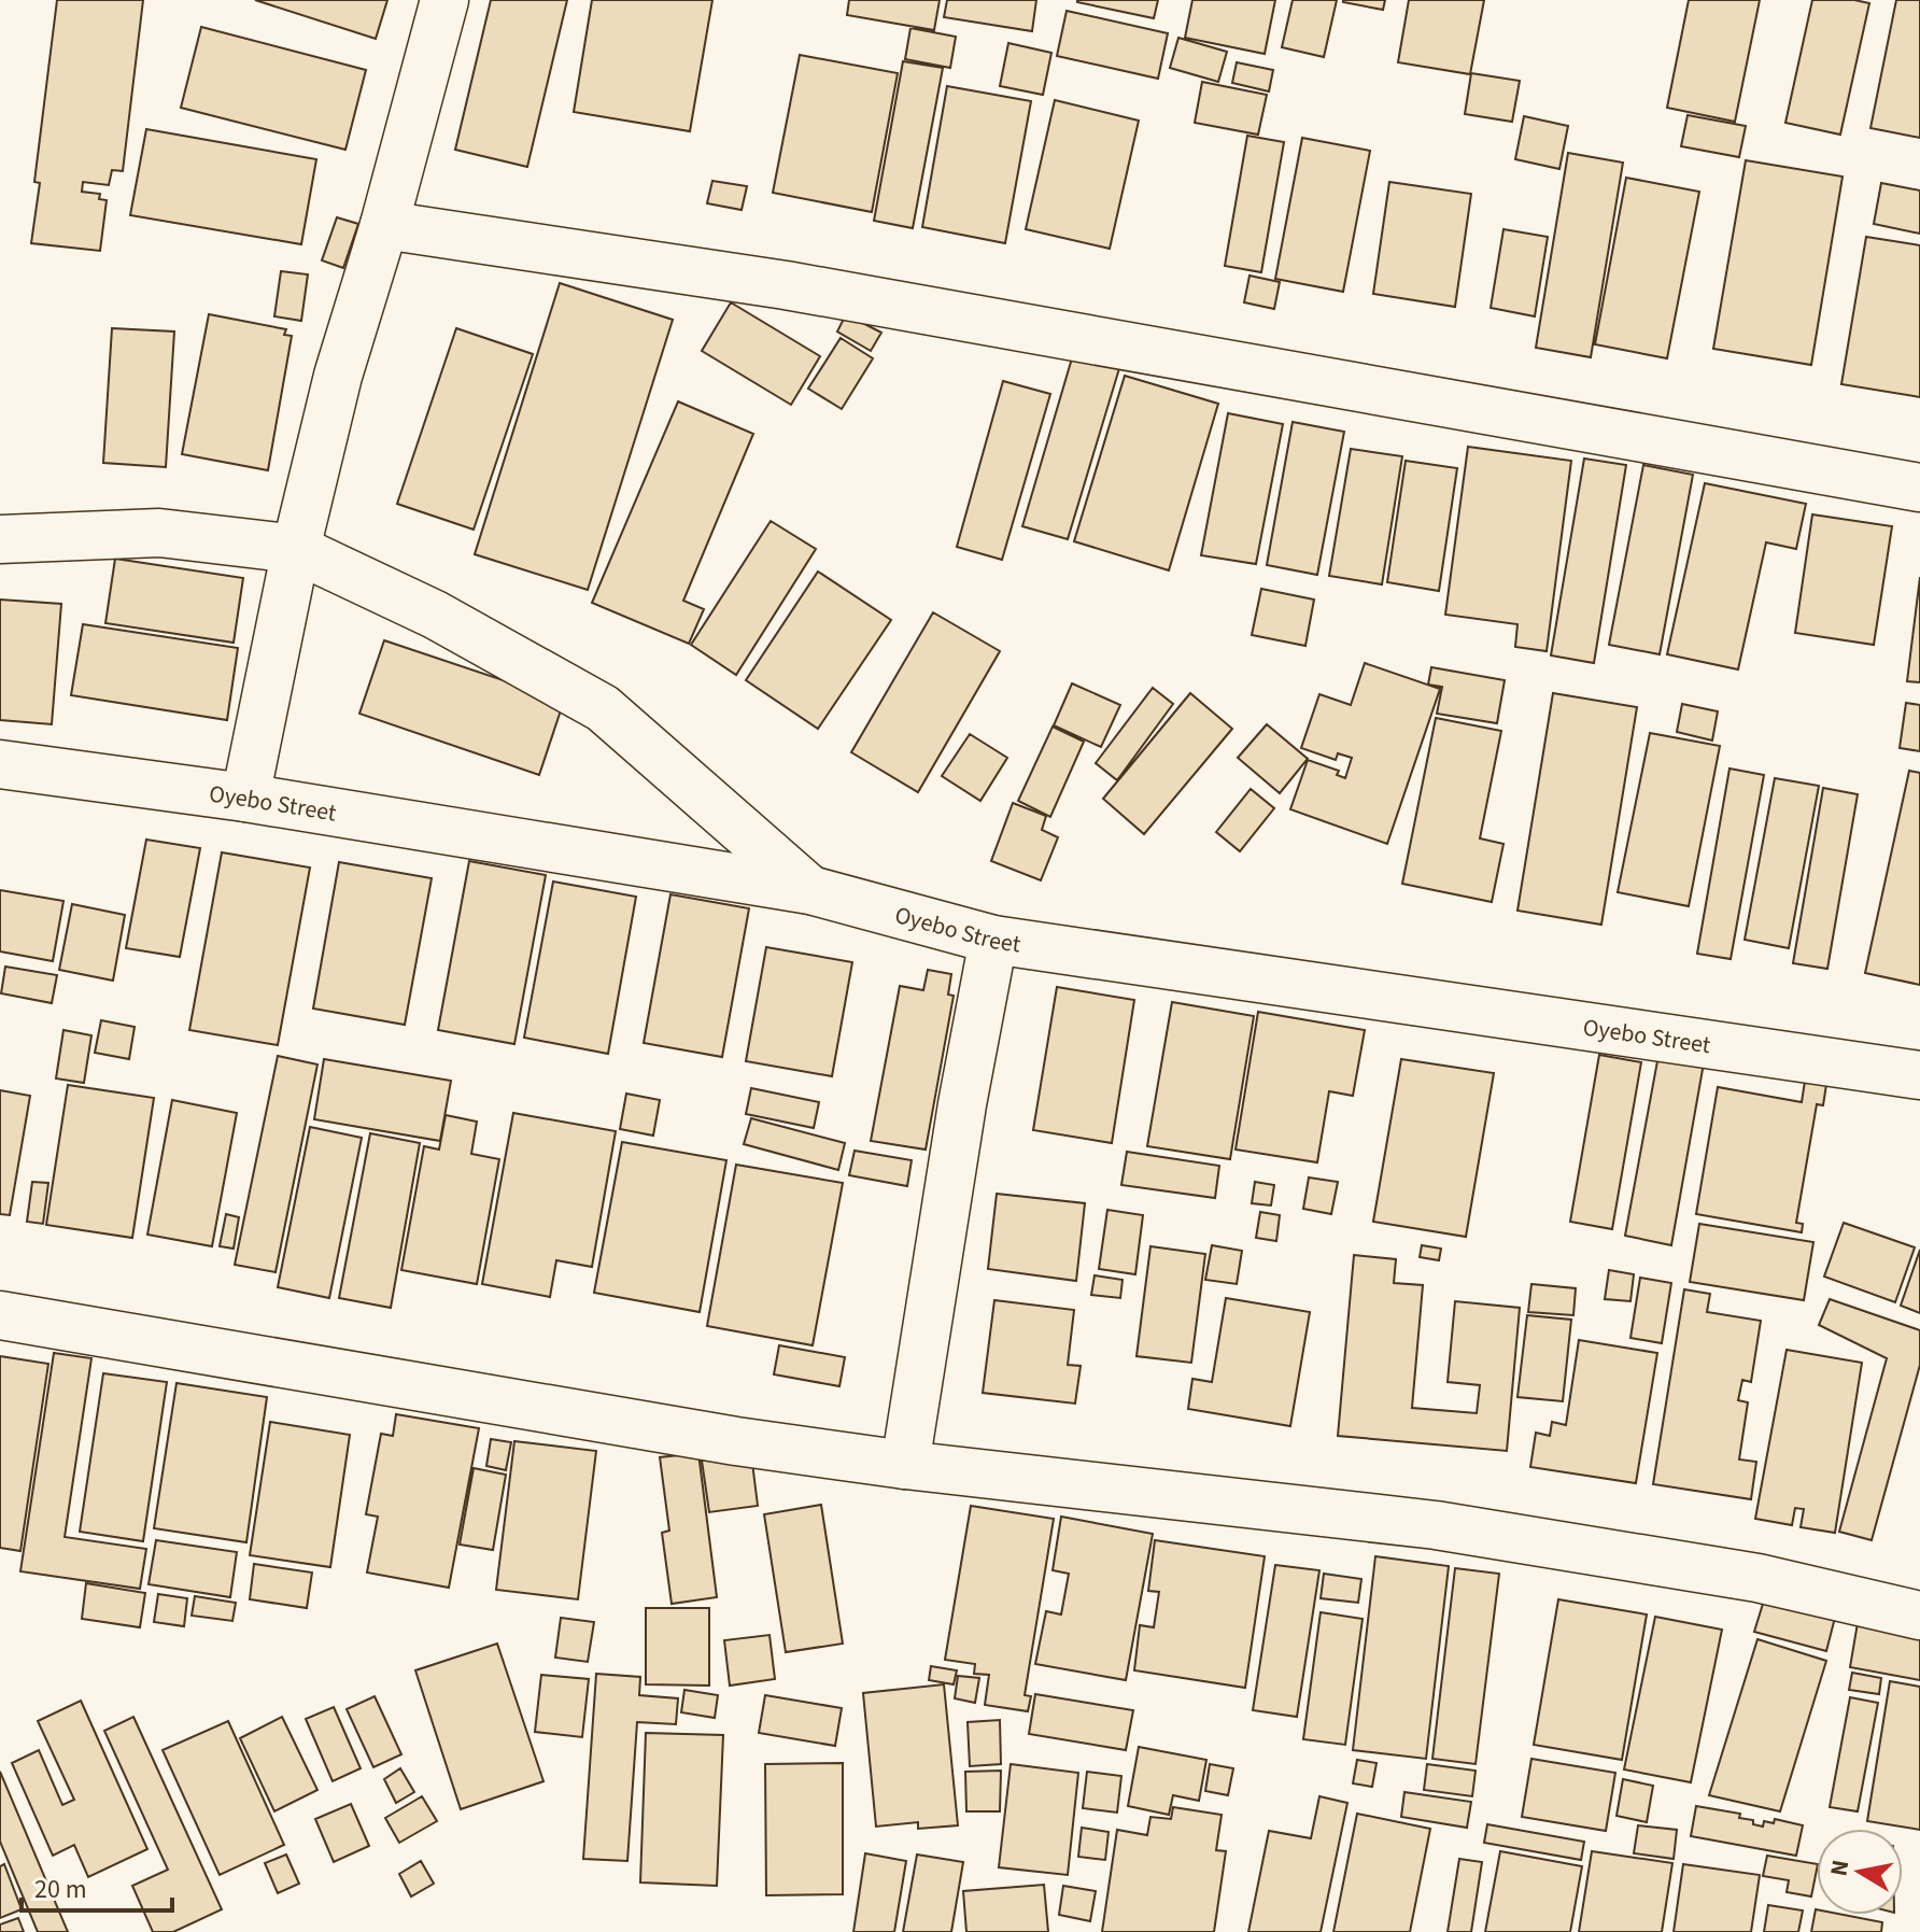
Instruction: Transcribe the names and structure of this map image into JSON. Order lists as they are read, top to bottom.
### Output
{
  "streets": {
    "street": ["Oyebo Street"]
  },
  "scale_bar": "20 m",
  "north": "left"
}
